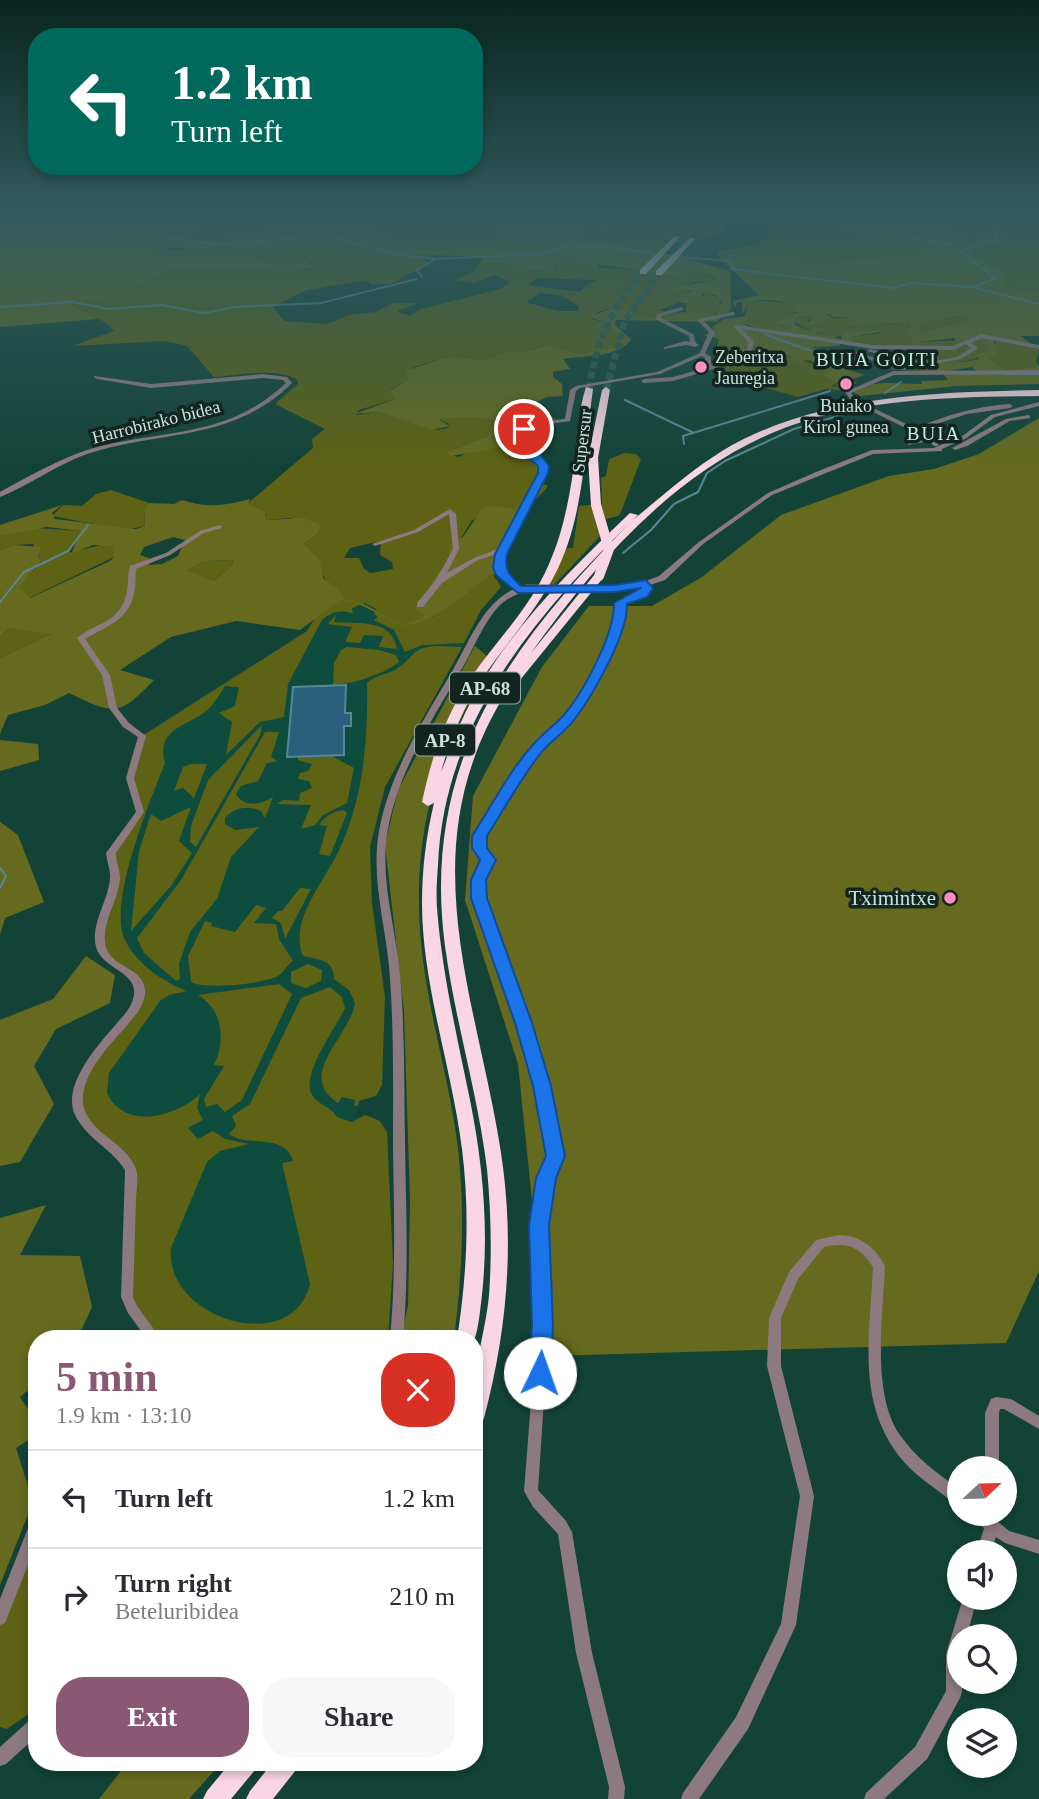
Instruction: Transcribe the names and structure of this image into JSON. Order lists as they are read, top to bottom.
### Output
{
  "streets": {
    "highway": ["Supersur", "AP-68", "AP-8"],
    "street": ["Harrobirako bidea"]
  },
  "crossings": [
    ["Supersur", "AP-68"]
  ],
  "districts": ["BUIA GOITI", "BUIA"],
  "places": ["Zeberitxa Jauregia", "Buiako Kirol gunea", "Tximintxe"],
  "north": "right",
  "page": {
    "turn": ["1.2 km", "Turn left"],
    "heading": ["5 min", "1.9 km · 13:10"],
    "list": [
      {
        "name": "Turn left",
        "value": "1.2 km"
      },
      {
        "name": "Turn right",
        "note": "Beteluribidea",
        "value": "210 m"
      }
    ],
    "buttons": ["Exit", "Share"]
  }
}
